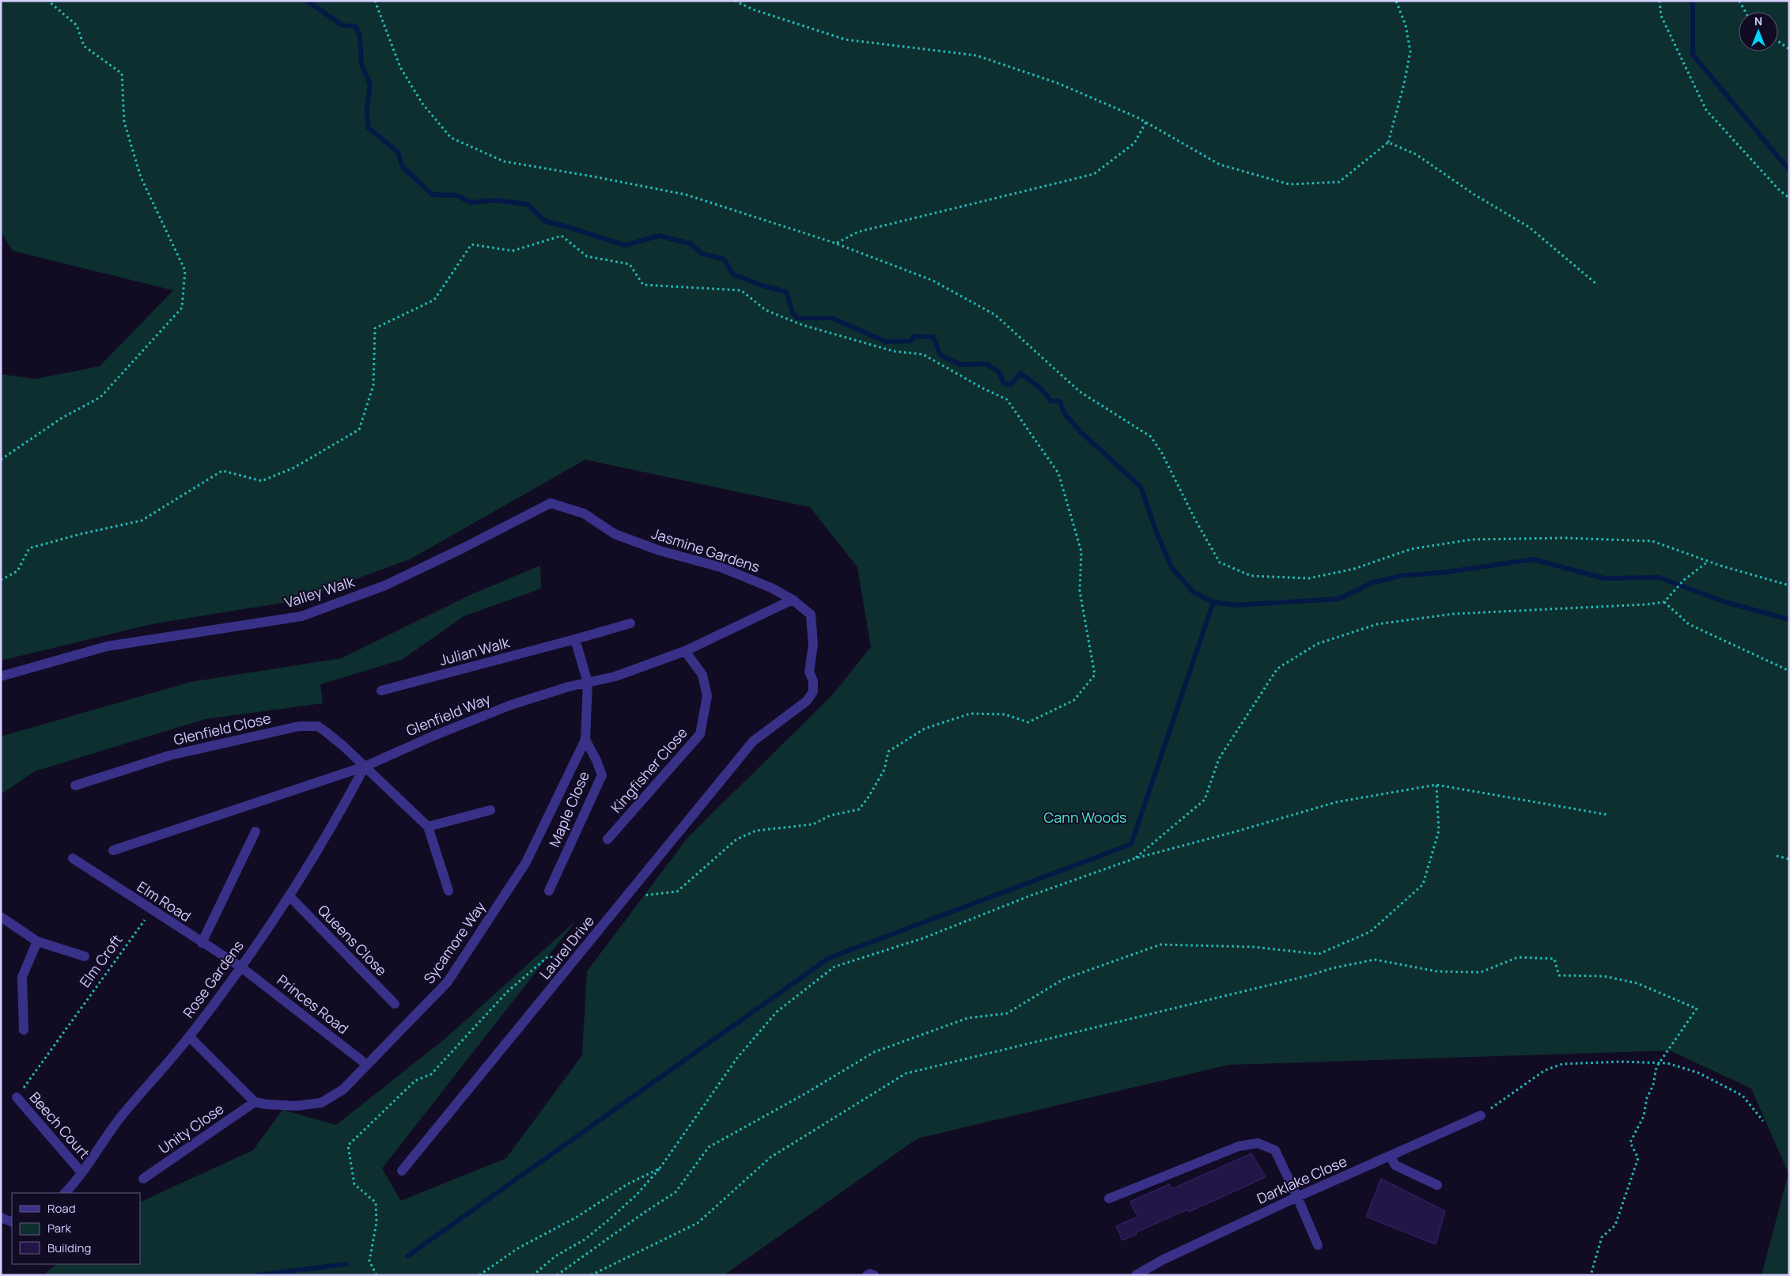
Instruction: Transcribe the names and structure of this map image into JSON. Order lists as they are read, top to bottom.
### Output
{
  "streets": {
    "street": [
      "Jasmine Gardens",
      "Valley Walk",
      "Julian Walk",
      "Glenfield Way",
      "Glenfield Close",
      "Kingfisher Close",
      "Maple Close",
      "Elm Road",
      "Queens Close",
      "Sycamore Way",
      "Laurel Drive",
      "Rose Gardens",
      "Princes Road",
      "Beech Court",
      "Unity Close",
      "Darklake Close"
    ],
    "path": ["Elm Croft"]
  },
  "crossings": [
    ["Jasmine Gardens", "Valley Walk"],
    ["Jasmine Gardens", "Glenfield Way"],
    ["Jasmine Gardens", "Laurel Drive"],
    ["Glenfield Way", "Glenfield Close"],
    ["Glenfield Way", "Kingfisher Close"],
    ["Glenfield Way", "Sycamore Way"],
    ["Glenfield Way", "Rose Gardens"],
    ["Glenfield Close", "Rose Gardens"],
    ["Maple Close", "Sycamore Way"],
    ["Elm Road", "Elm Croft"],
    ["Elm Road", "Rose Gardens"],
    ["Elm Road", "Princes Road"],
    ["Queens Close", "Rose Gardens"],
    ["Sycamore Way", "Princes Road"],
    ["Sycamore Way", "Unity Close"],
    ["Elm Croft", "Beech Court"],
    ["Rose Gardens", "Princes Road"],
    ["Rose Gardens", "Beech Court"]
  ],
  "parks": ["Cann Woods"],
  "legend": ["Road", "Park", "Building"],
  "north": "top"
}
